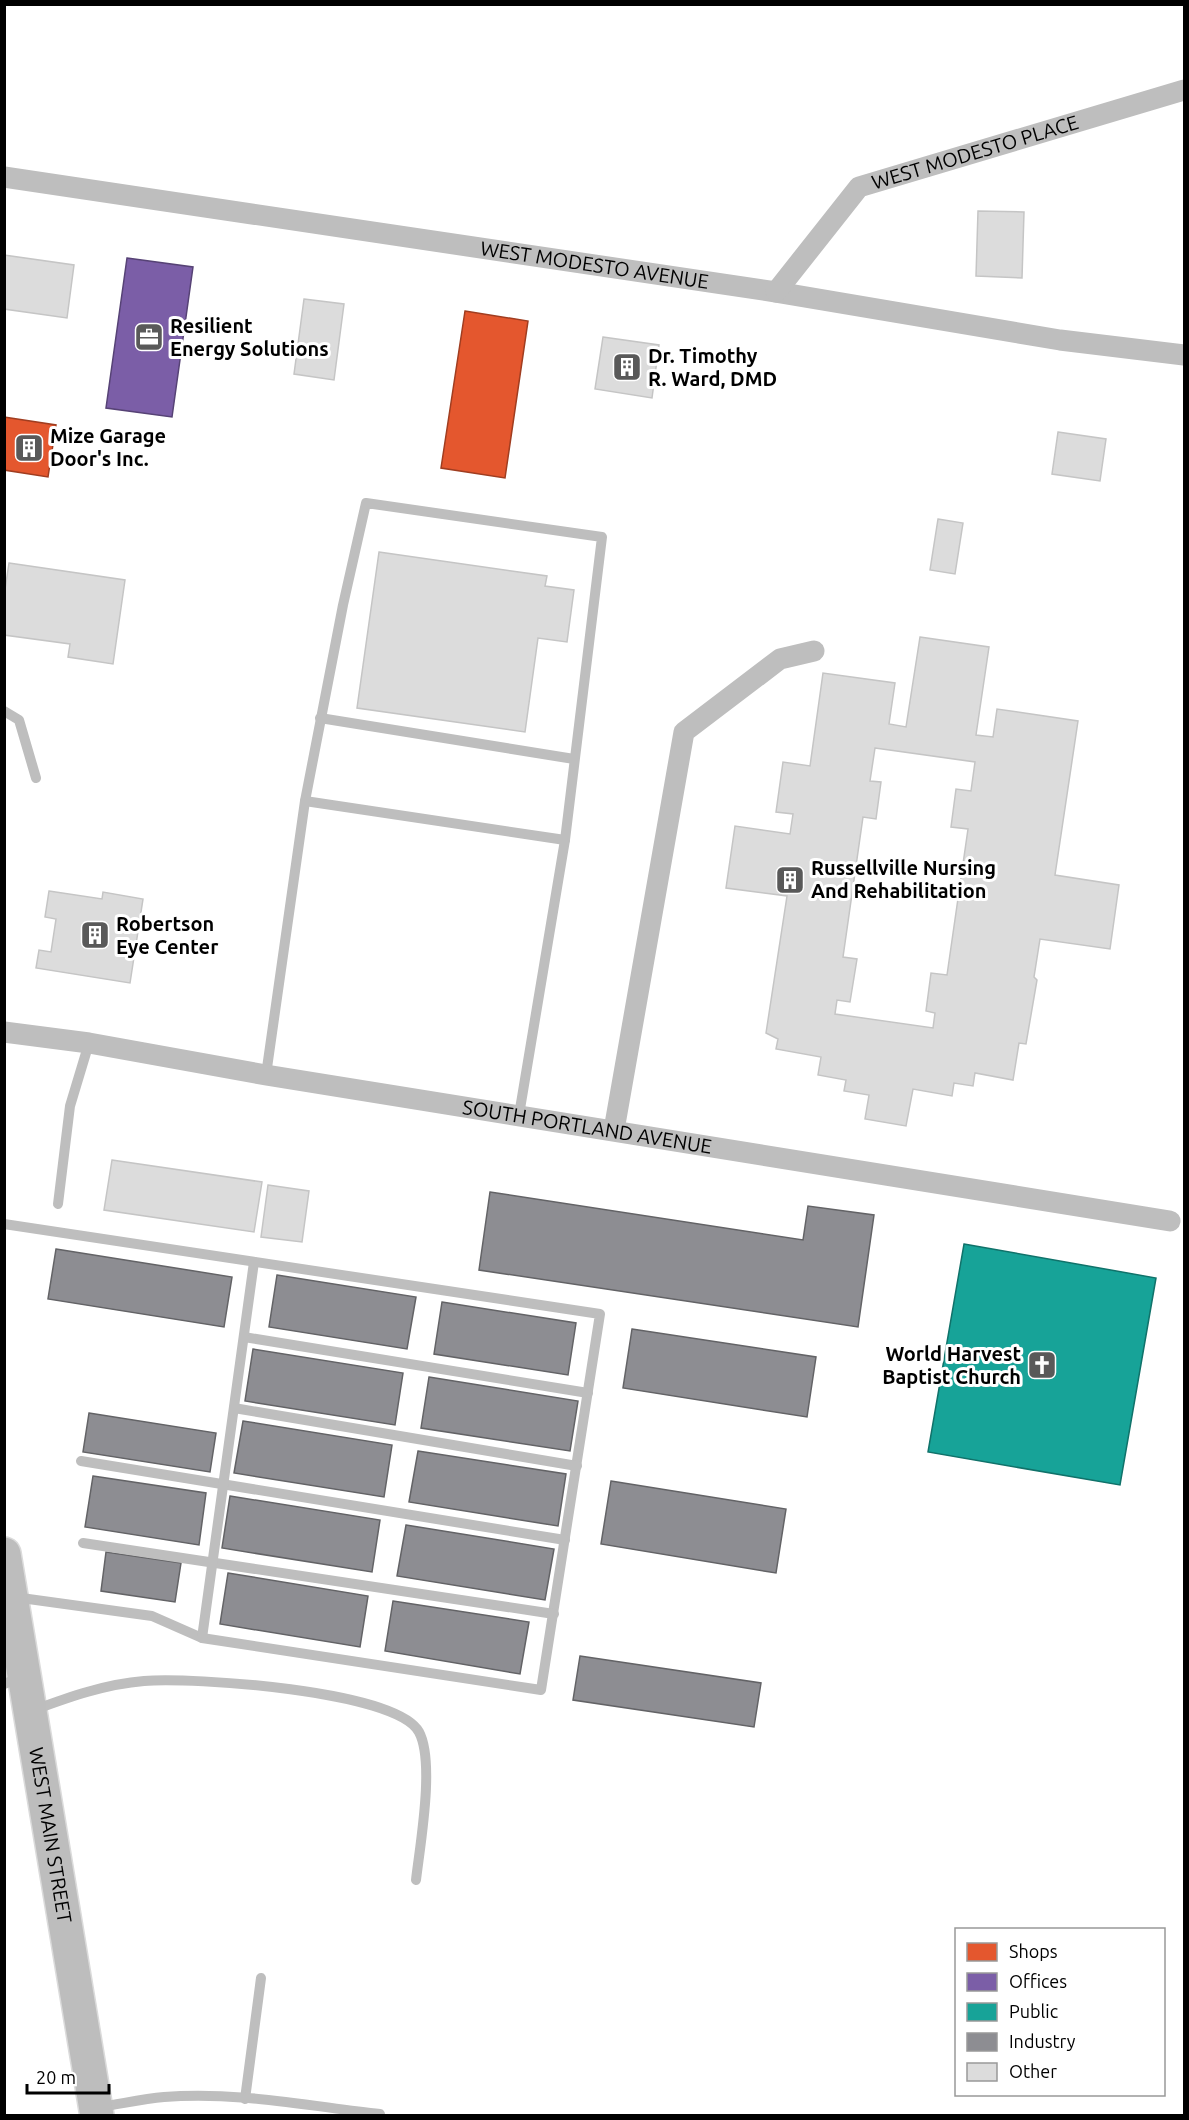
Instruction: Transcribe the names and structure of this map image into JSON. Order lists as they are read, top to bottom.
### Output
{
  "streets": {
    "main road": ["WEST MAIN STREET"],
    "street": ["WEST MODESTO PLACE", "WEST MODESTO AVENUE", "SOUTH PORTLAND AVENUE"]
  },
  "crossings": [
    ["WEST MODESTO PLACE", "WEST MODESTO AVENUE"]
  ],
  "places": {
    "office": ["Resilient Energy Solutions"],
    "building": [
      "Dr. Timothy R. Ward, DMD",
      "Mize Garage Door's Inc.",
      "Russellville Nursing And Rehabilitation",
      "Robertson Eye Center"
    ],
    "church": ["World Harvest Baptist Church"]
  },
  "legend": [
    "Shops",
    "Offices",
    "Public",
    "Industry",
    "Other"
  ],
  "scale_bar": "20 m"
}
